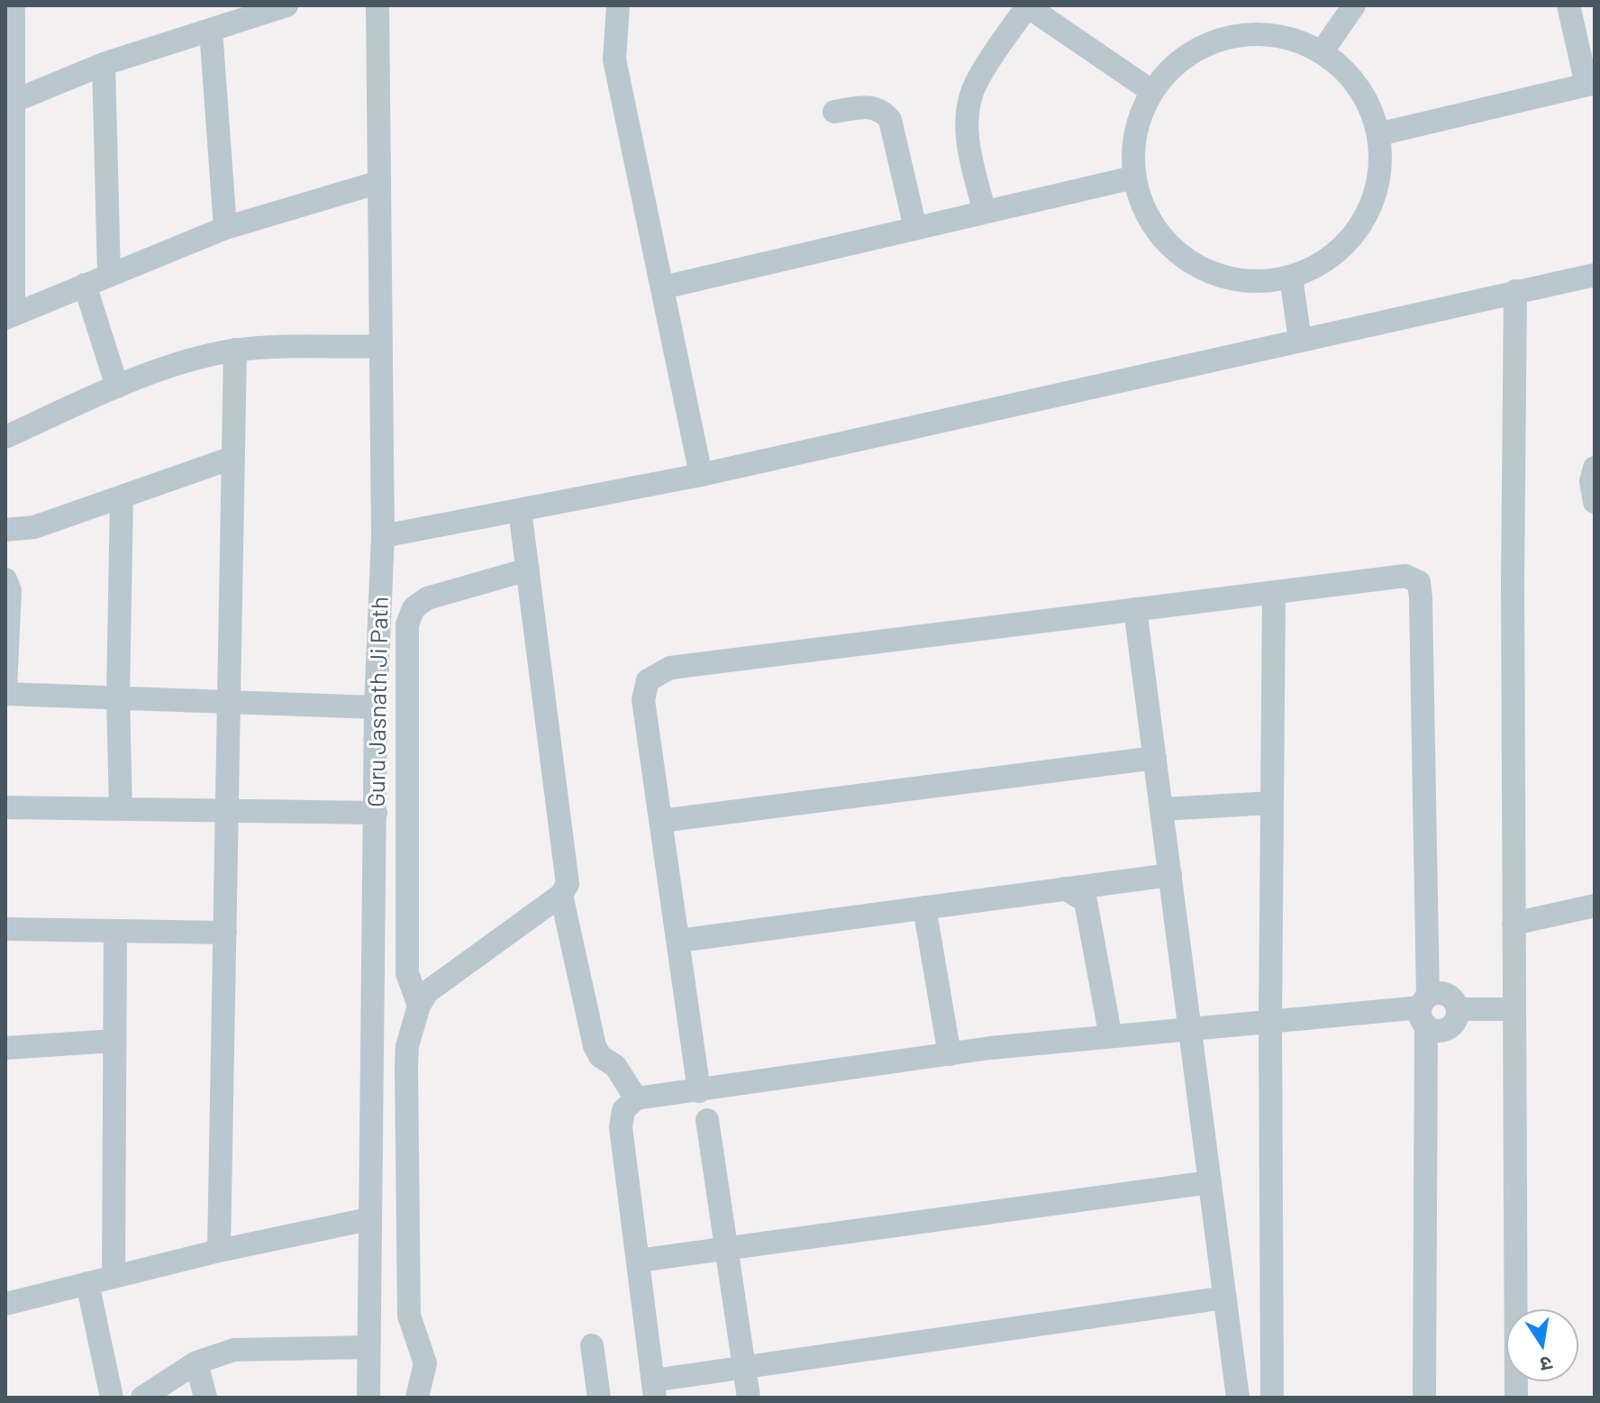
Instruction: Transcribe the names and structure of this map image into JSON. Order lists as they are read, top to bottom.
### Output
{
  "streets": {
    "street": ["Guru Jasnath Ji Path"]
  },
  "north": "bottom"
}
